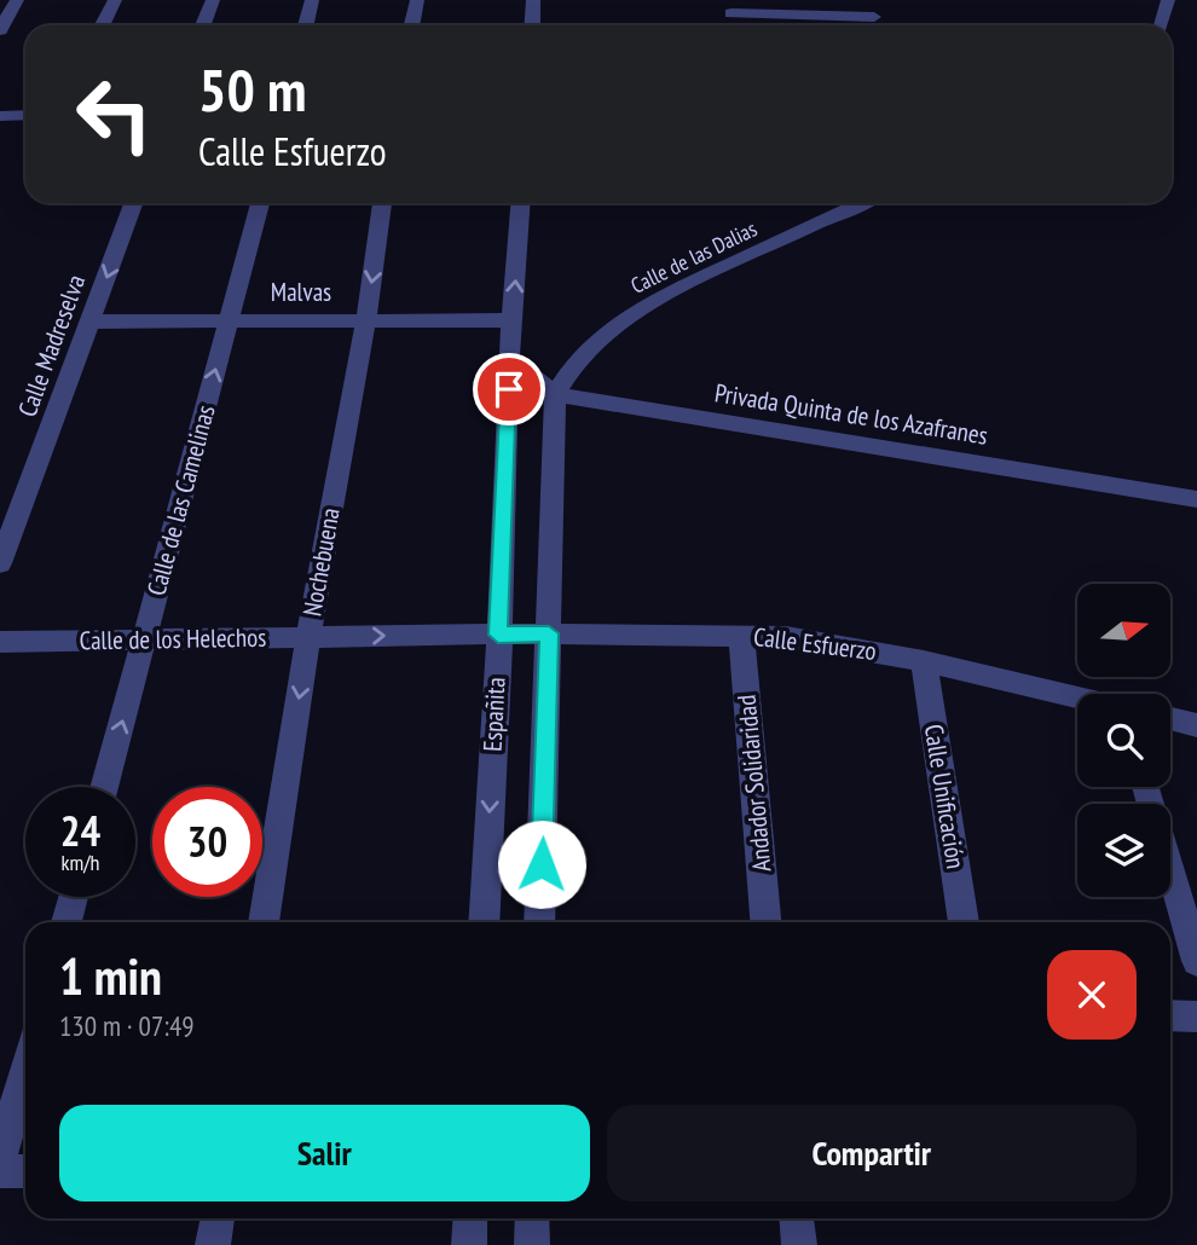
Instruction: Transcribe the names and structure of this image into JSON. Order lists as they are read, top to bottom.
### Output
{
  "streets": {
    "street": [
      "Calle de las Dalias",
      "Malvas",
      "Calle Madreselva",
      "Privada Quinta de los Azafranes",
      "Calle de las Camelinas",
      "Nochebuena",
      "Calle de los Helechos",
      "Calle Esfuerzo",
      "Españita",
      "Andador Solidaridad",
      "Calle Unificación"
    ]
  },
  "crossings": [
    ["Calle de las Dalias", "Privada Quinta de los Azafranes"],
    ["Malvas", "Calle Madreselva"],
    ["Malvas", "Calle de las Camelinas"],
    ["Malvas", "Nochebuena"],
    ["Malvas", "Españita"],
    ["Privada Quinta de los Azafranes", "Españita"],
    ["Calle de las Camelinas", "Calle de los Helechos"],
    ["Nochebuena", "Calle de los Helechos"],
    ["Calle de los Helechos", "Calle Esfuerzo"],
    ["Calle de los Helechos", "Españita"],
    ["Calle Esfuerzo", "Españita"],
    ["Calle Esfuerzo", "Andador Solidaridad"],
    ["Calle Esfuerzo", "Calle Unificación"]
  ],
  "one_way": ["Calle de las Camelinas", "Nochebuena", "Calle de los Helechos"],
  "north": "right",
  "page": {
    "turn": ["50 m", "Calle Esfuerzo"],
    "speed": "24 km/h",
    "limit": "30",
    "heading": ["1 min", "130 m · 07:49"],
    "buttons": ["Salir", "Compartir"]
  }
}
